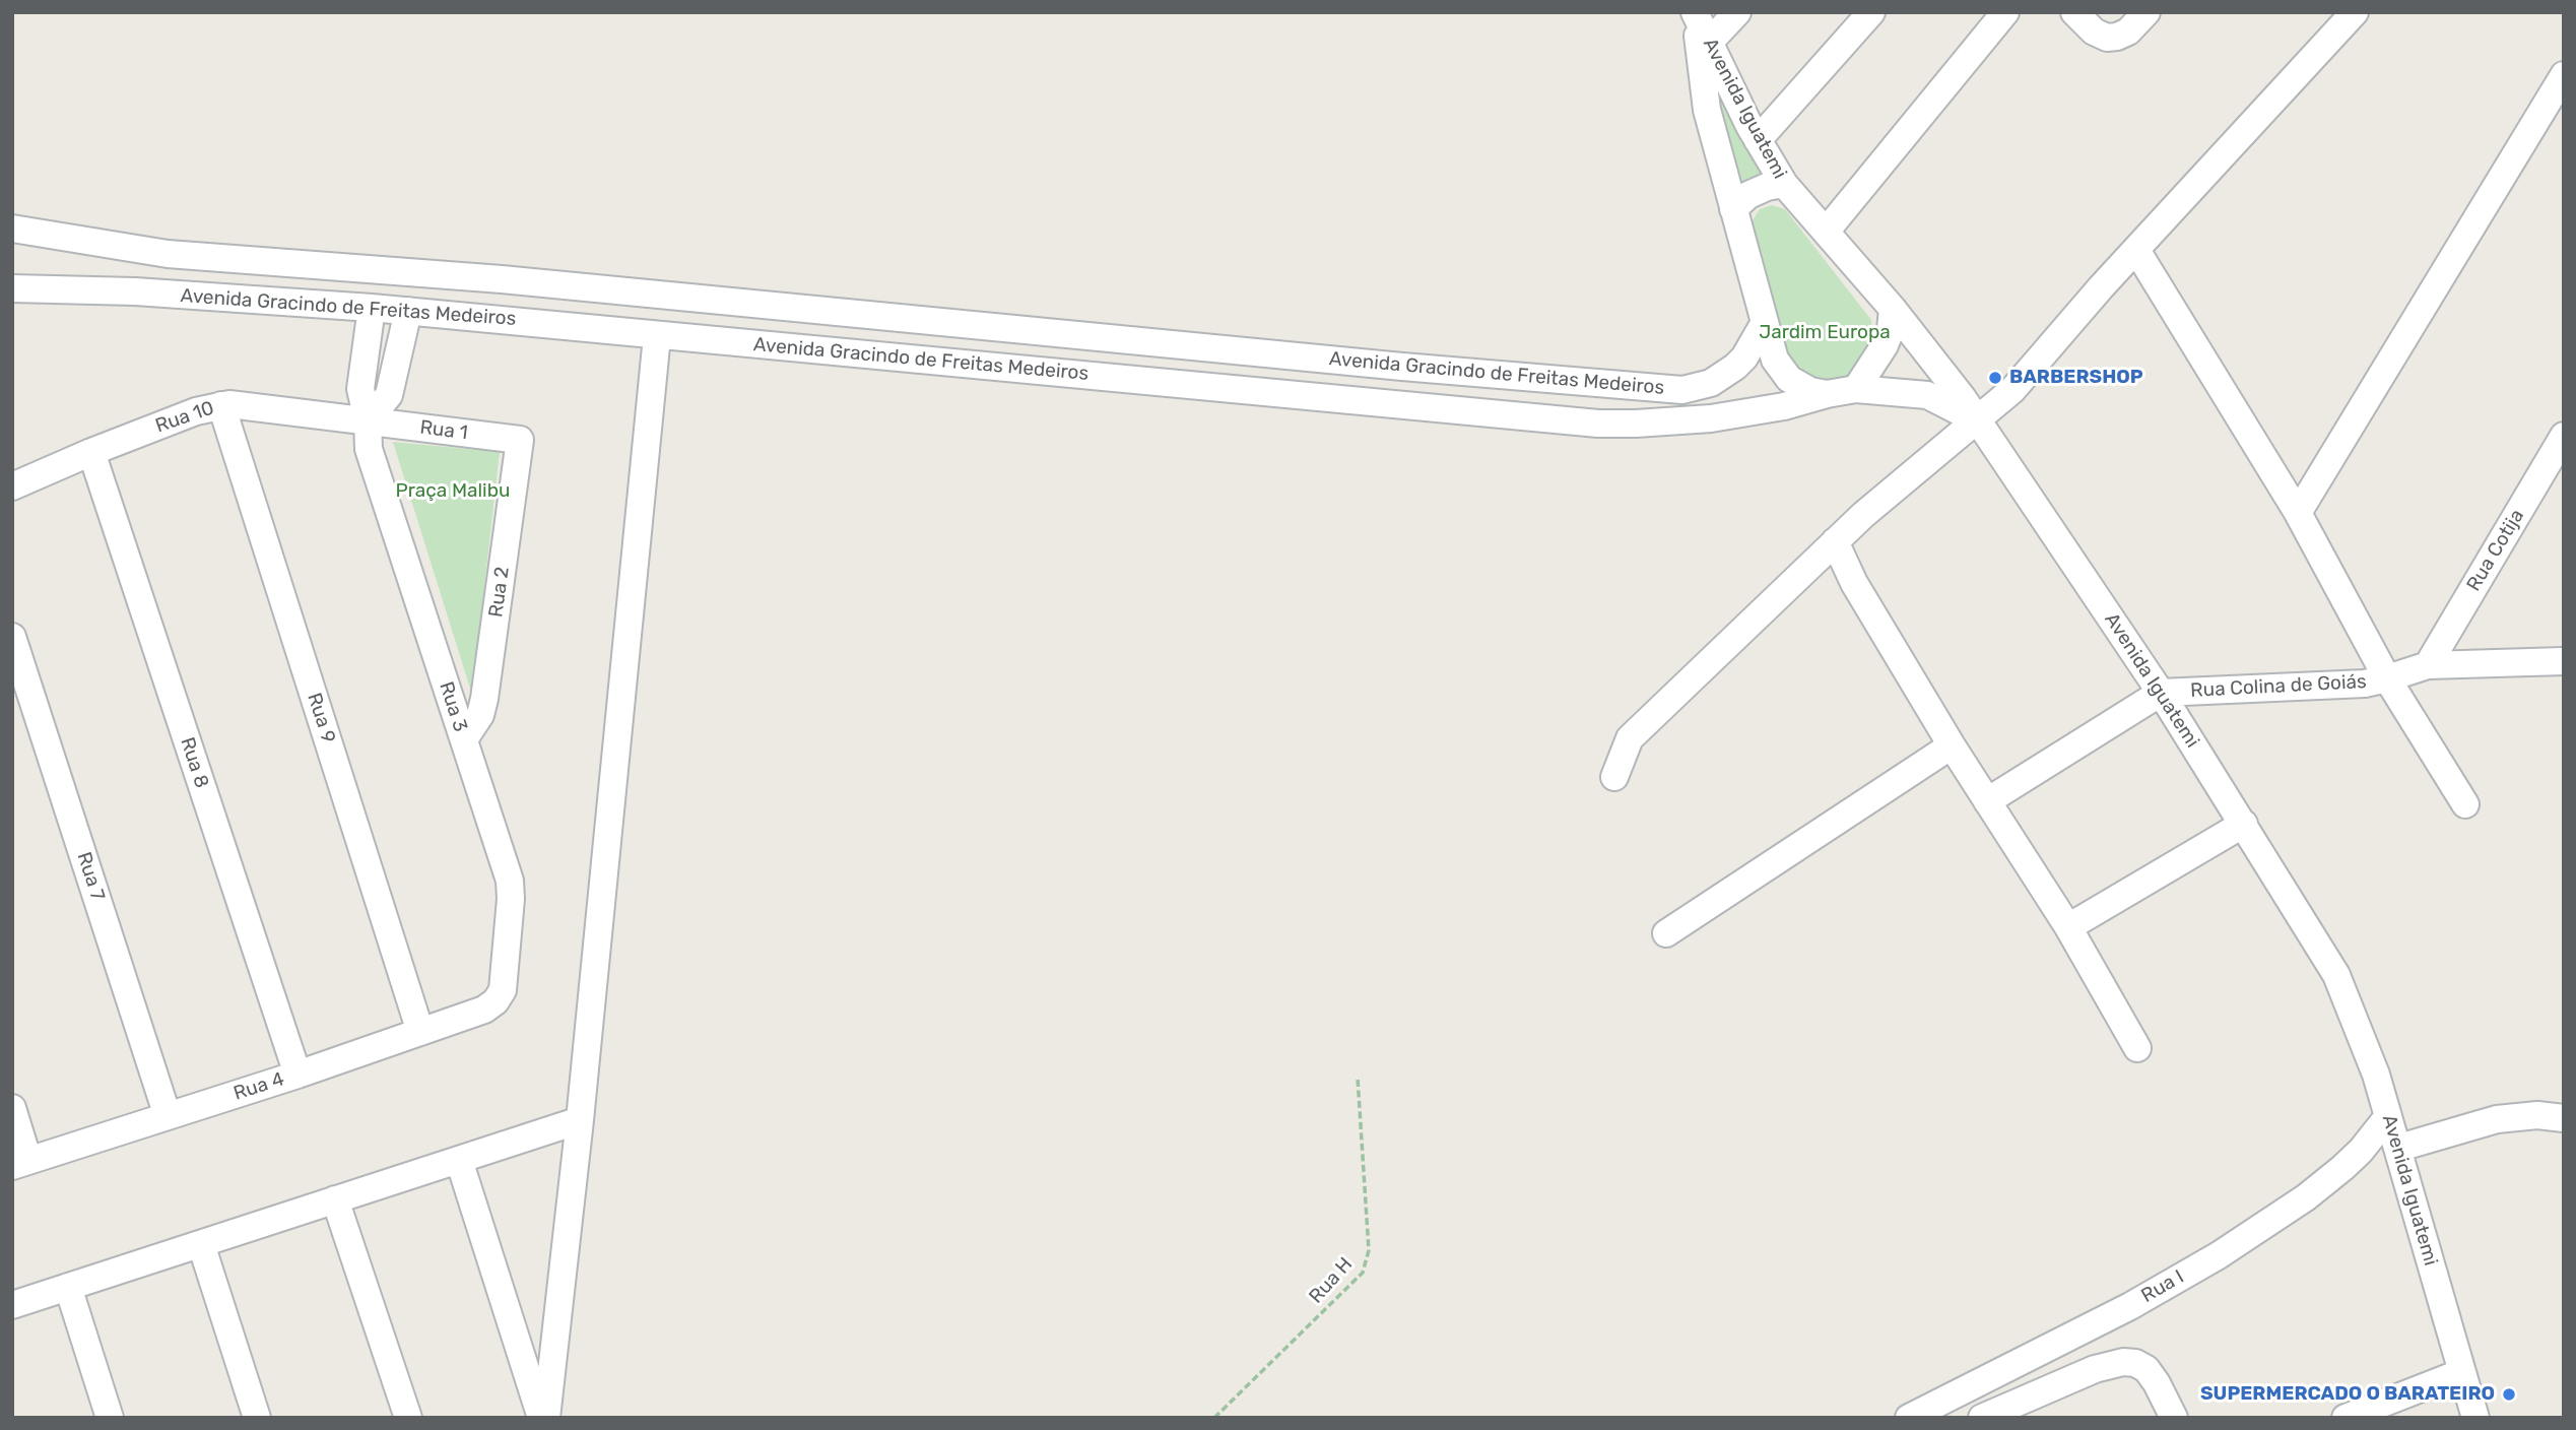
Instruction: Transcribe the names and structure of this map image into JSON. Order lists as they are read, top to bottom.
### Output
{
  "streets": {
    "street": [
      "Avenida Iguatemi",
      "Avenida Gracindo de Freitas Medeiros",
      "Rua 10",
      "Rua 1",
      "Rua Cotija",
      "Rua 2",
      "Rua Colina de Goiás",
      "Rua 3",
      "Rua 9",
      "Rua 8",
      "Rua 7",
      "Rua 4",
      "Rua I"
    ],
    "path": ["Rua H"]
  },
  "crossings": [
    ["Avenida Iguatemi", "Avenida Gracindo de Freitas Medeiros"],
    ["Avenida Iguatemi", "Rua Colina de Goiás"],
    ["Avenida Iguatemi", "Rua I"],
    ["Avenida Gracindo de Freitas Medeiros", "Rua 3"],
    ["Rua 10", "Rua 1"],
    ["Rua 10", "Rua 3"],
    ["Rua 10", "Rua 9"],
    ["Rua 10", "Rua 8"],
    ["Rua 1", "Rua 2"],
    ["Rua 1", "Rua 3"],
    ["Rua Cotija", "Rua Colina de Goiás"],
    ["Rua 2", "Rua 3"],
    ["Rua 3", "Rua 4"],
    ["Rua 9", "Rua 4"],
    ["Rua 8", "Rua 4"],
    ["Rua 7", "Rua 4"]
  ],
  "parks": ["Jardim Europa", "Praça Malibu"],
  "places": ["BARBERSHOP", "SUPERMERCADO O BARATEIRO"]
}
